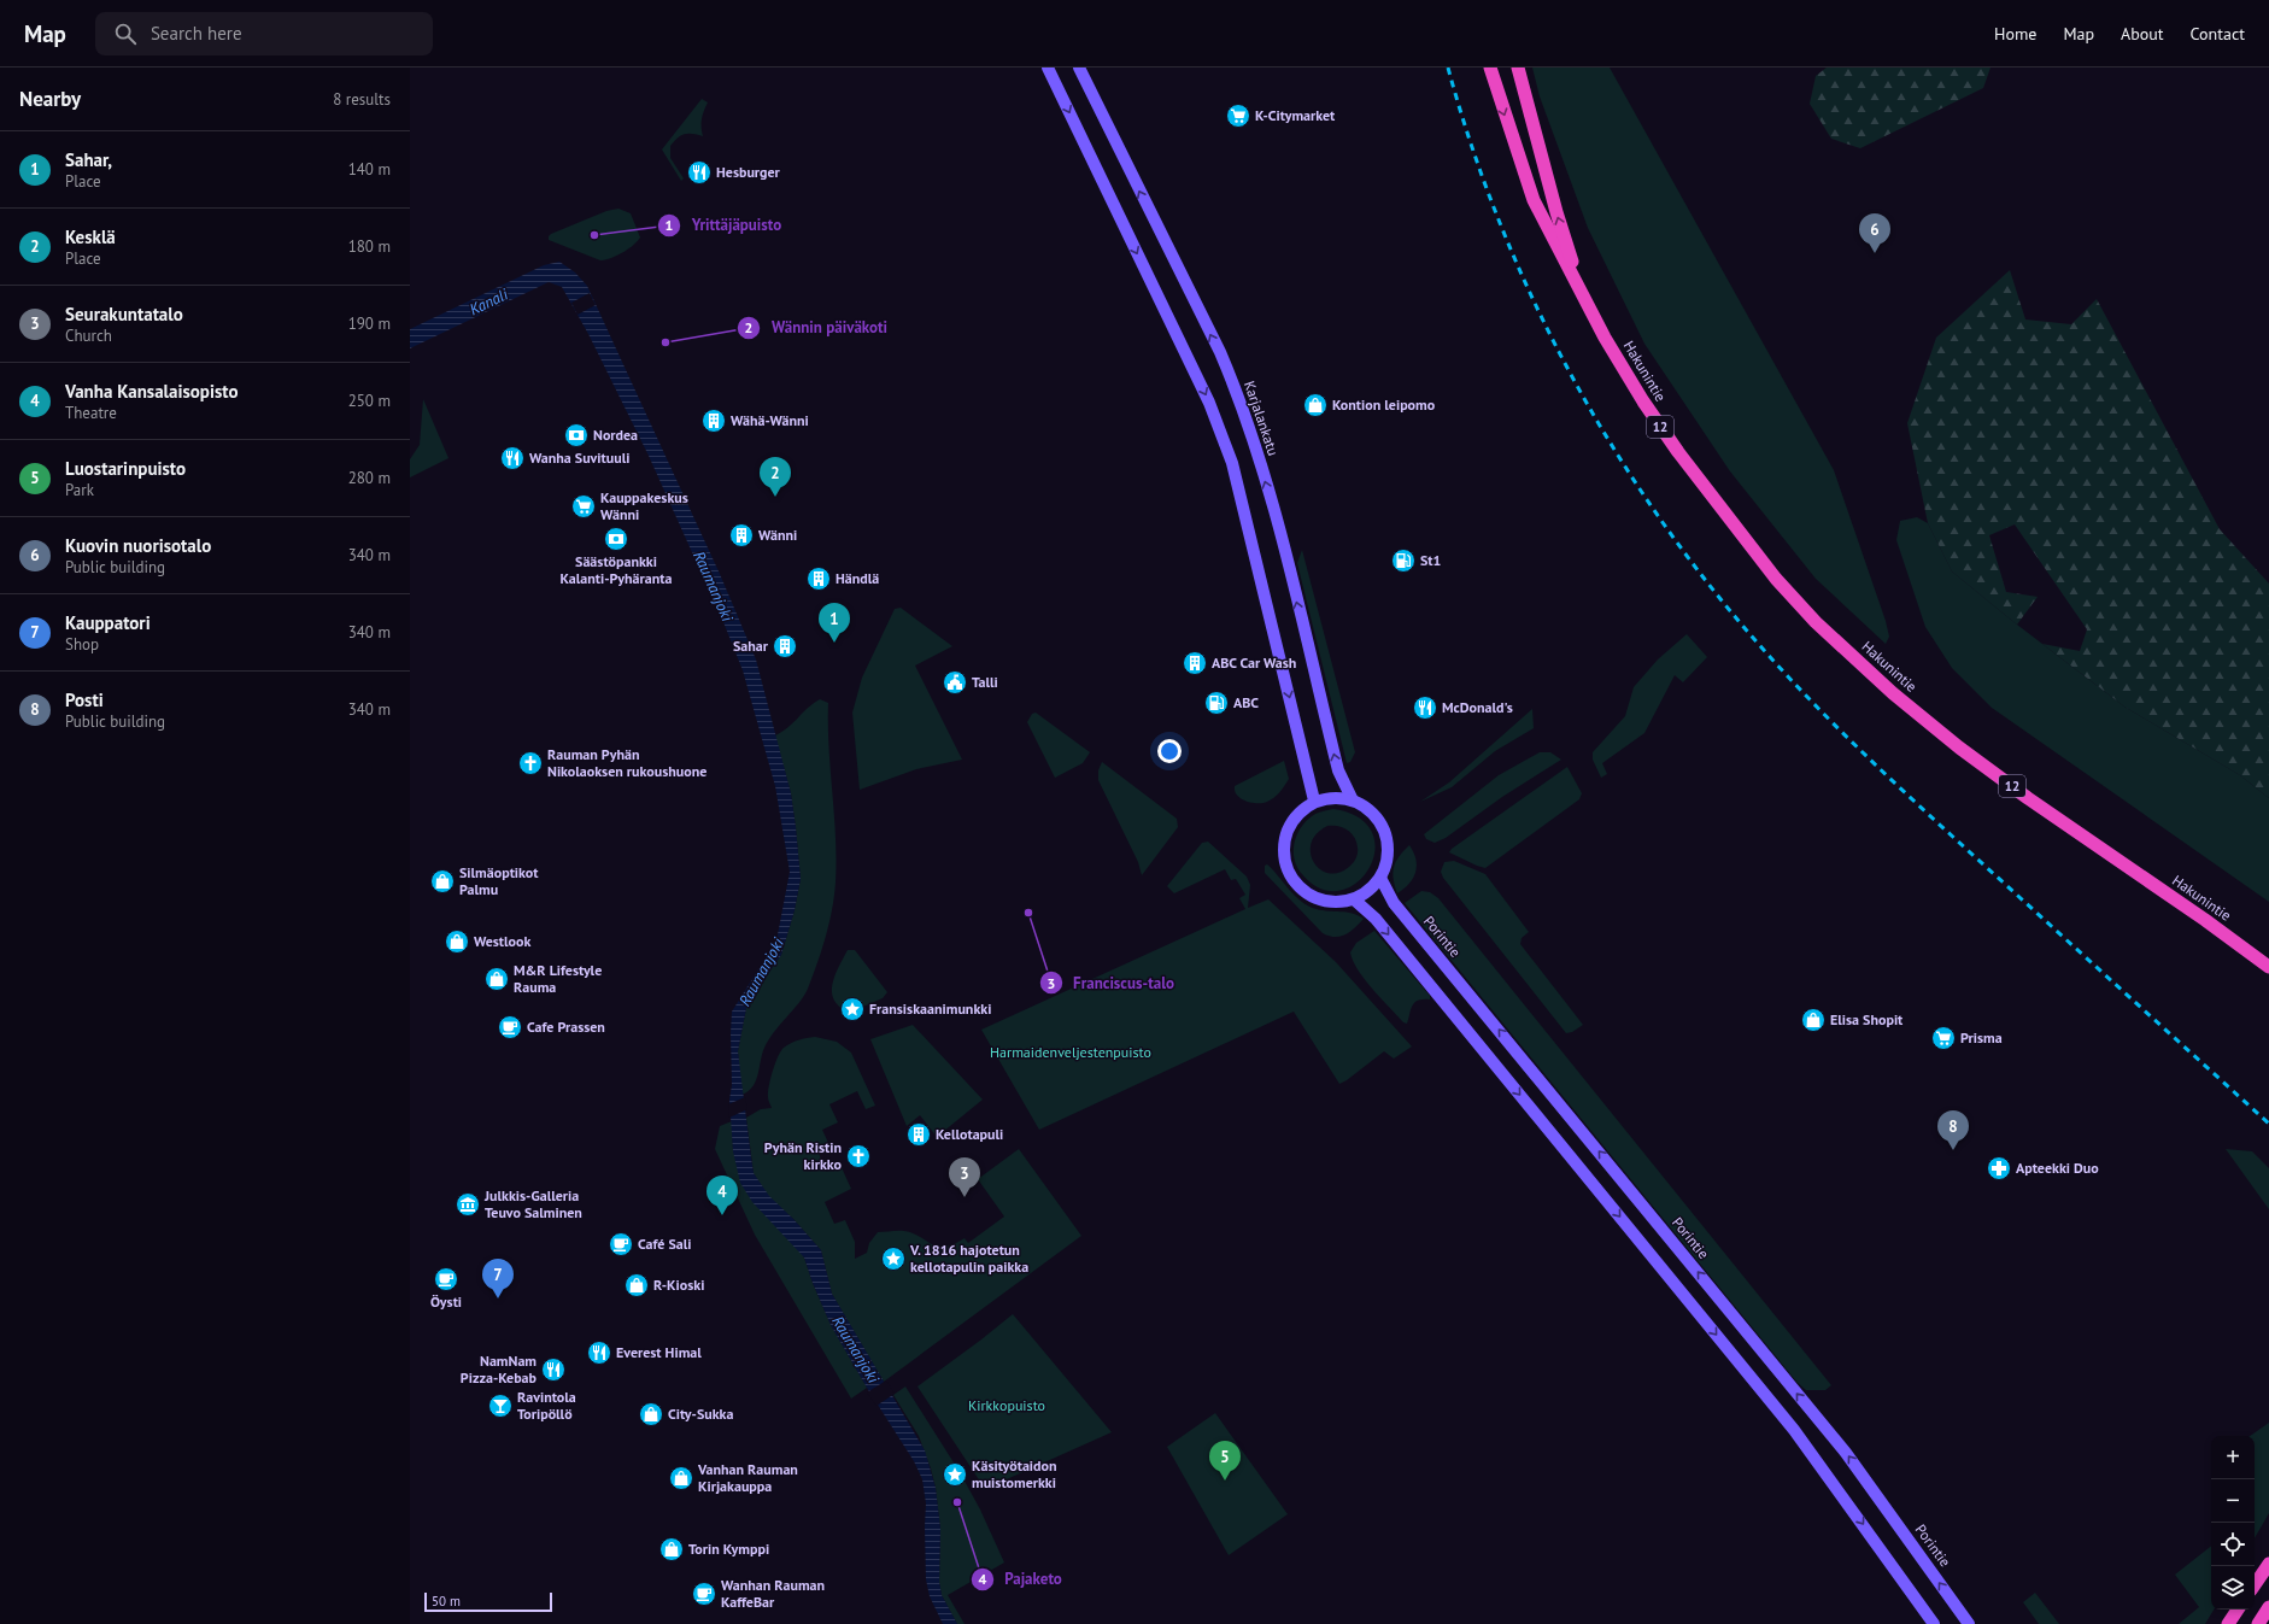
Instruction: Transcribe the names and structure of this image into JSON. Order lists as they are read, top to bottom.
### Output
{
  "streets": {
    "highway": ["Hakunintie", "12"],
    "main road": ["Karjalankatu", "Porintie"]
  },
  "crossings": [
    ["Karjalankatu", "Porintie"]
  ],
  "water": ["Kanali", "Raumanjoki"],
  "parks": ["Harmaidenveljestenpuisto", "Kirkkopuisto"],
  "places": {
    "supermarket": ["K-Citymarket", "Kauppakeskus Wänni", "Prisma"],
    "restaurant": [
      "Hesburger",
      "Wanha Suvituuli",
      "McDonald's",
      "Everest Himal",
      "NamNam Pizza-Kebab"
    ],
    "other": [
      "Yrittäjäpuisto",
      "Wännin päiväkoti",
      "Franciscus-talo",
      "Pajaketo"
    ],
    "shop": [
      "Kontion leipomo",
      "Silmäoptikot Palmu",
      "Westlook",
      "M&R Lifestyle Rauma",
      "Elisa Shopit",
      "R-Kioski",
      "City-Sukka",
      "Vanhan Rauman Kirjakauppa",
      "Torin Kymppi"
    ],
    "building": [
      "Wähä-Wänni",
      "Wänni",
      "Händlä",
      "Sahar",
      "ABC Car Wash",
      "Kellotapuli"
    ],
    "bank": ["Nordea", "Säästöpankki Kalanti-Pyhäranta"],
    "fuel station": ["St1", "ABC"],
    "public building": ["Talli"],
    "church": ["Rauman Pyhän Nikolaoksen rukoushuone", "Pyhän Ristin kirkko"],
    "place": ["Fransiskaanimunkki", "V. 1816 hajotetun kellotapulin paikka", "Käsityötaidon muistomerkki"],
    "cafe": [
      "Cafe Prassen",
      "Café Sali",
      "Öysti",
      "Wanhan Rauman KaffeBar"
    ],
    "pharmacy": ["Apteekki Duo"],
    "museum": ["Julkkis-Galleria Teuvo Salminen"],
    "bar": ["Ravintola Toripöllö"]
  },
  "scale_bar": "50 m",
  "page": {
    "header": "Map",
    "search": "Search here",
    "nav": [
      "Home",
      "Map",
      "About",
      "Contact"
    ],
    "heading": ["Nearby", "8 results"],
    "list": [
      {
        "mark": "1",
        "name": "Sahar,",
        "note": "Place",
        "value": "140 m"
      },
      {
        "mark": "2",
        "name": "Kesklä",
        "note": "Place",
        "value": "180 m"
      },
      {
        "mark": "3",
        "name": "Seurakuntatalo",
        "note": "Church",
        "value": "190 m"
      },
      {
        "mark": "4",
        "name": "Vanha Kansalaisopisto",
        "note": "Theatre",
        "value": "250 m"
      },
      {
        "mark": "5",
        "name": "Luostarinpuisto",
        "note": "Park",
        "value": "280 m"
      },
      {
        "mark": "6",
        "name": "Kuovin nuorisotalo",
        "note": "Public building",
        "value": "340 m"
      },
      {
        "mark": "7",
        "name": "Kauppatori",
        "note": "Shop",
        "value": "340 m"
      },
      {
        "mark": "8",
        "name": "Posti",
        "note": "Public building",
        "value": "340 m"
      }
    ],
    "pins": [
      "6",
      "2",
      "1",
      "8",
      "3",
      "4",
      "7",
      "5"
    ],
    "map_buttons": ["+", "−"],
    "scale": "50 m"
  }
}
